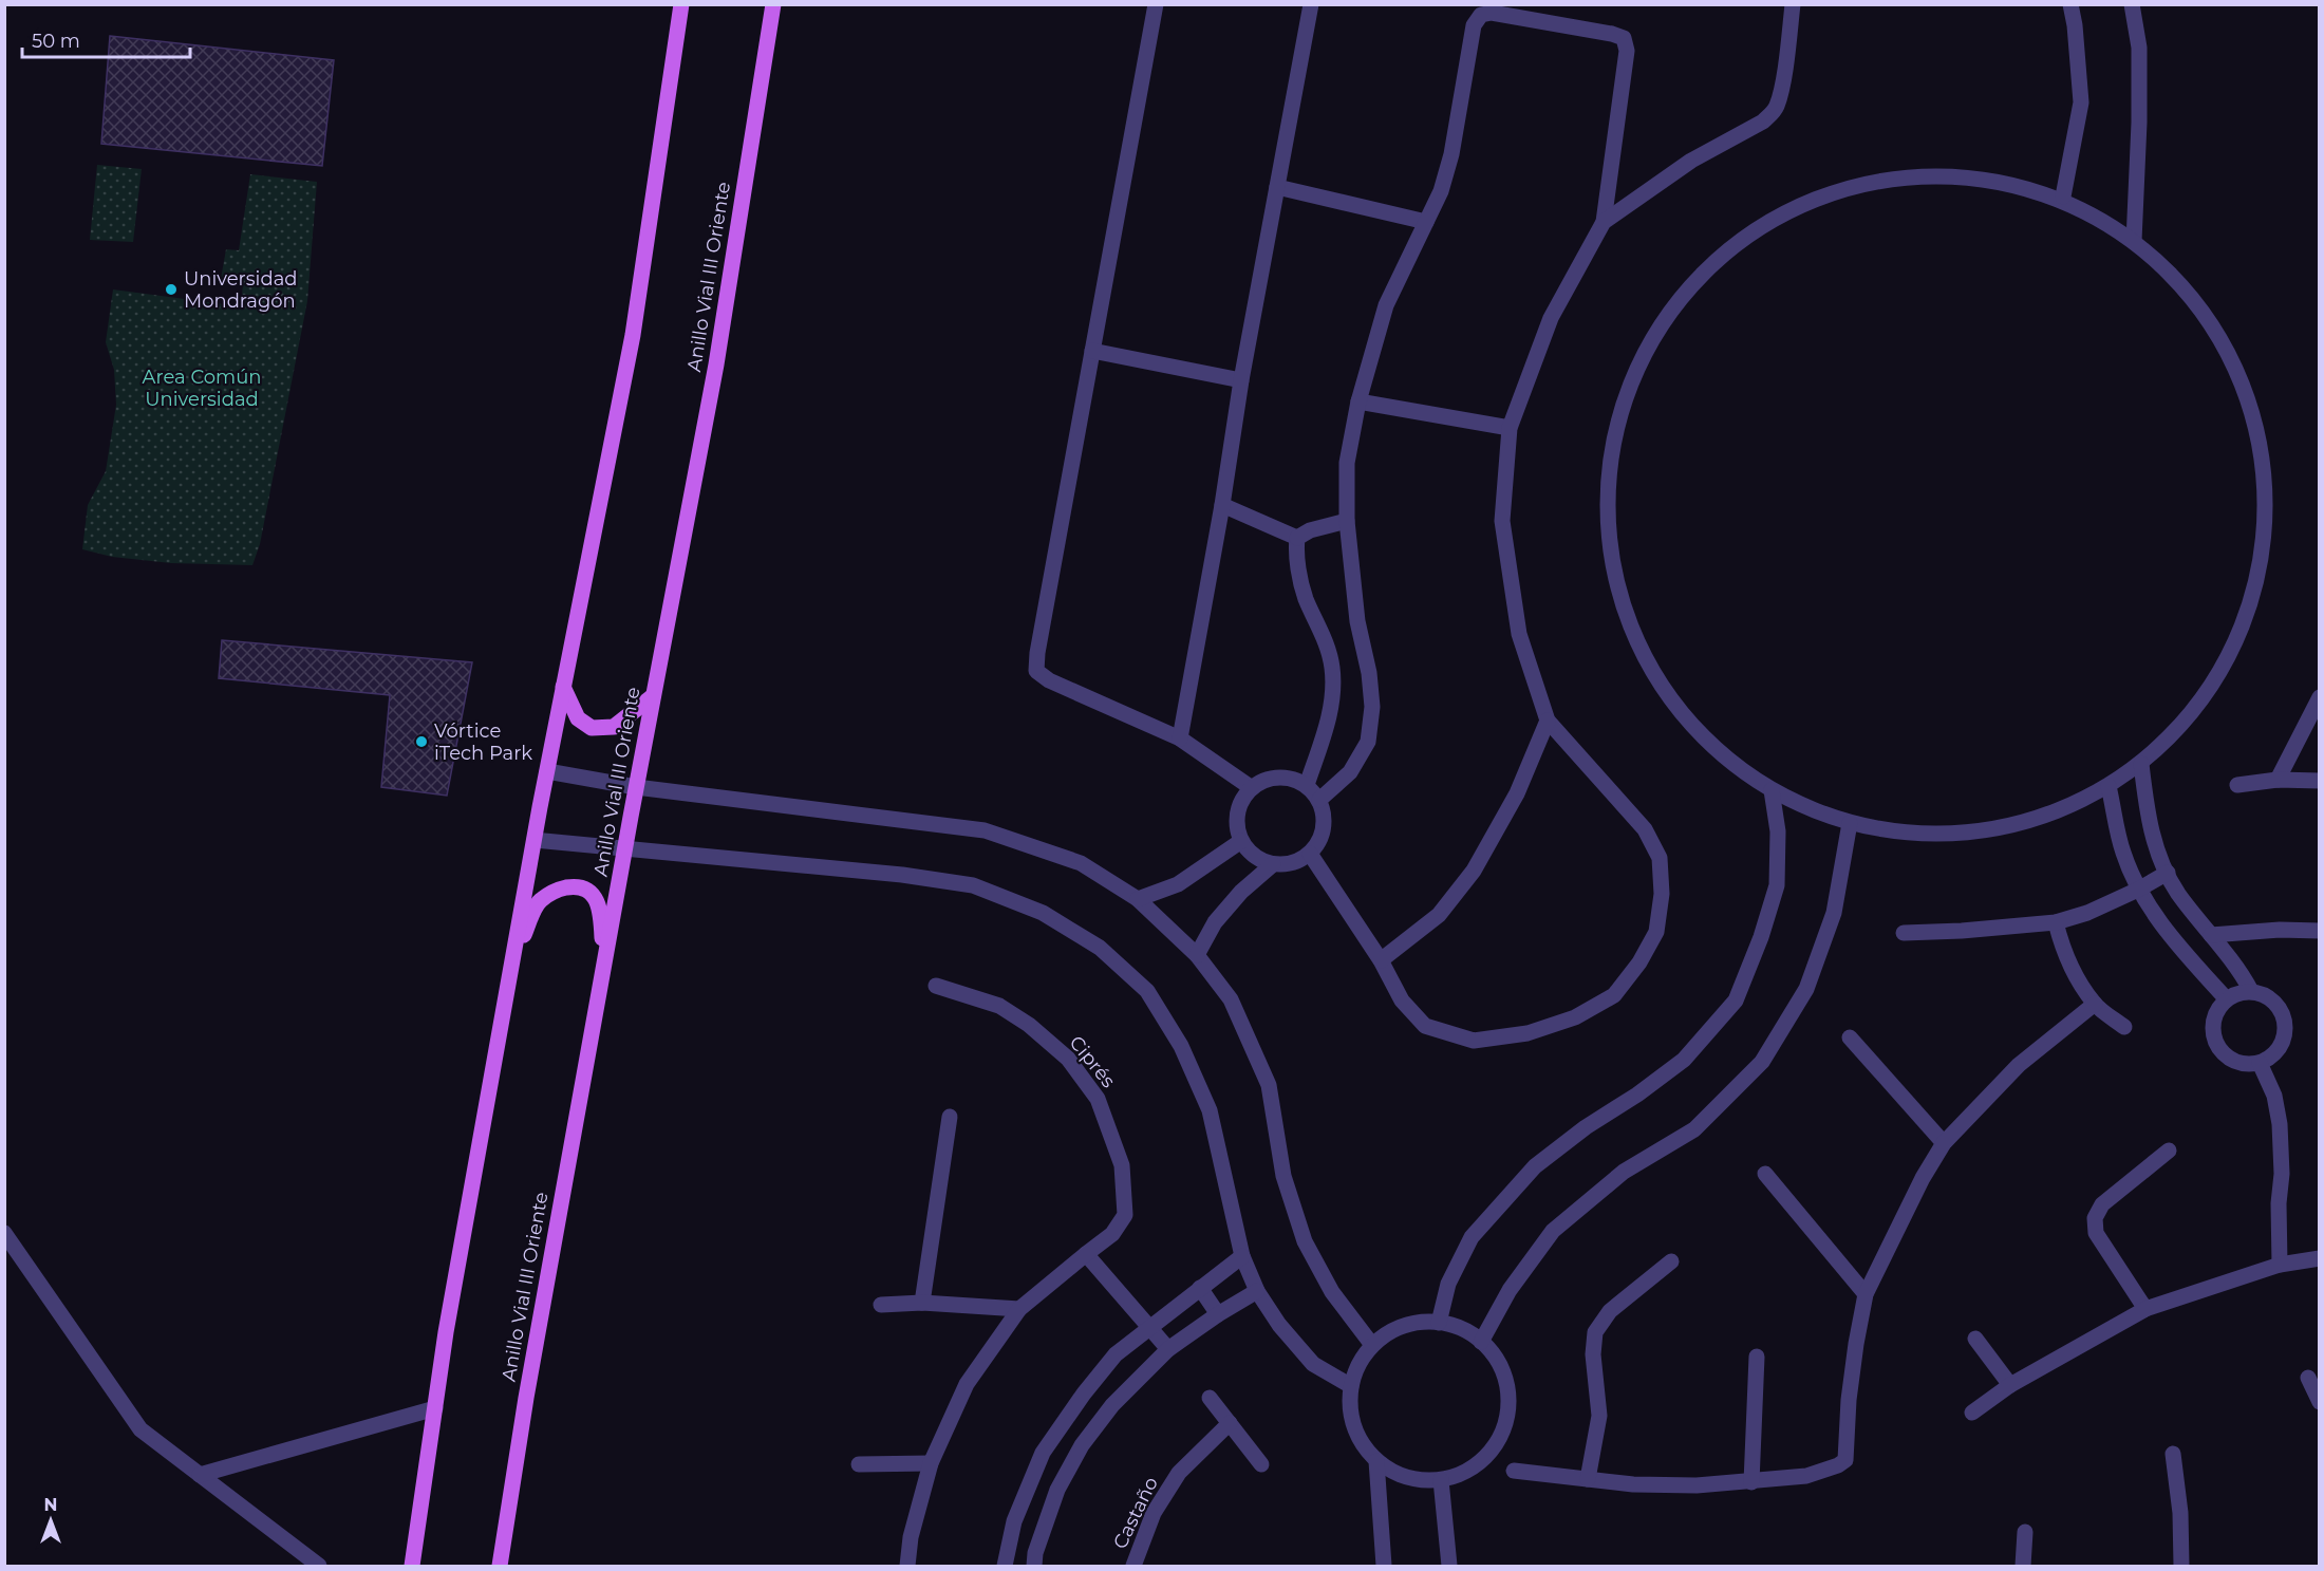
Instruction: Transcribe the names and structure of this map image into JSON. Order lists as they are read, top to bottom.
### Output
{
  "streets": {
    "main road": ["Anillo Vial III Oriente"],
    "street": ["Ciprés", "Castaño"]
  },
  "parks": ["Area Común Universidad"],
  "places": ["Universidad Mondragón", "Vórtice iTech Park"],
  "scale_bar": "50 m",
  "north": "top"
}
